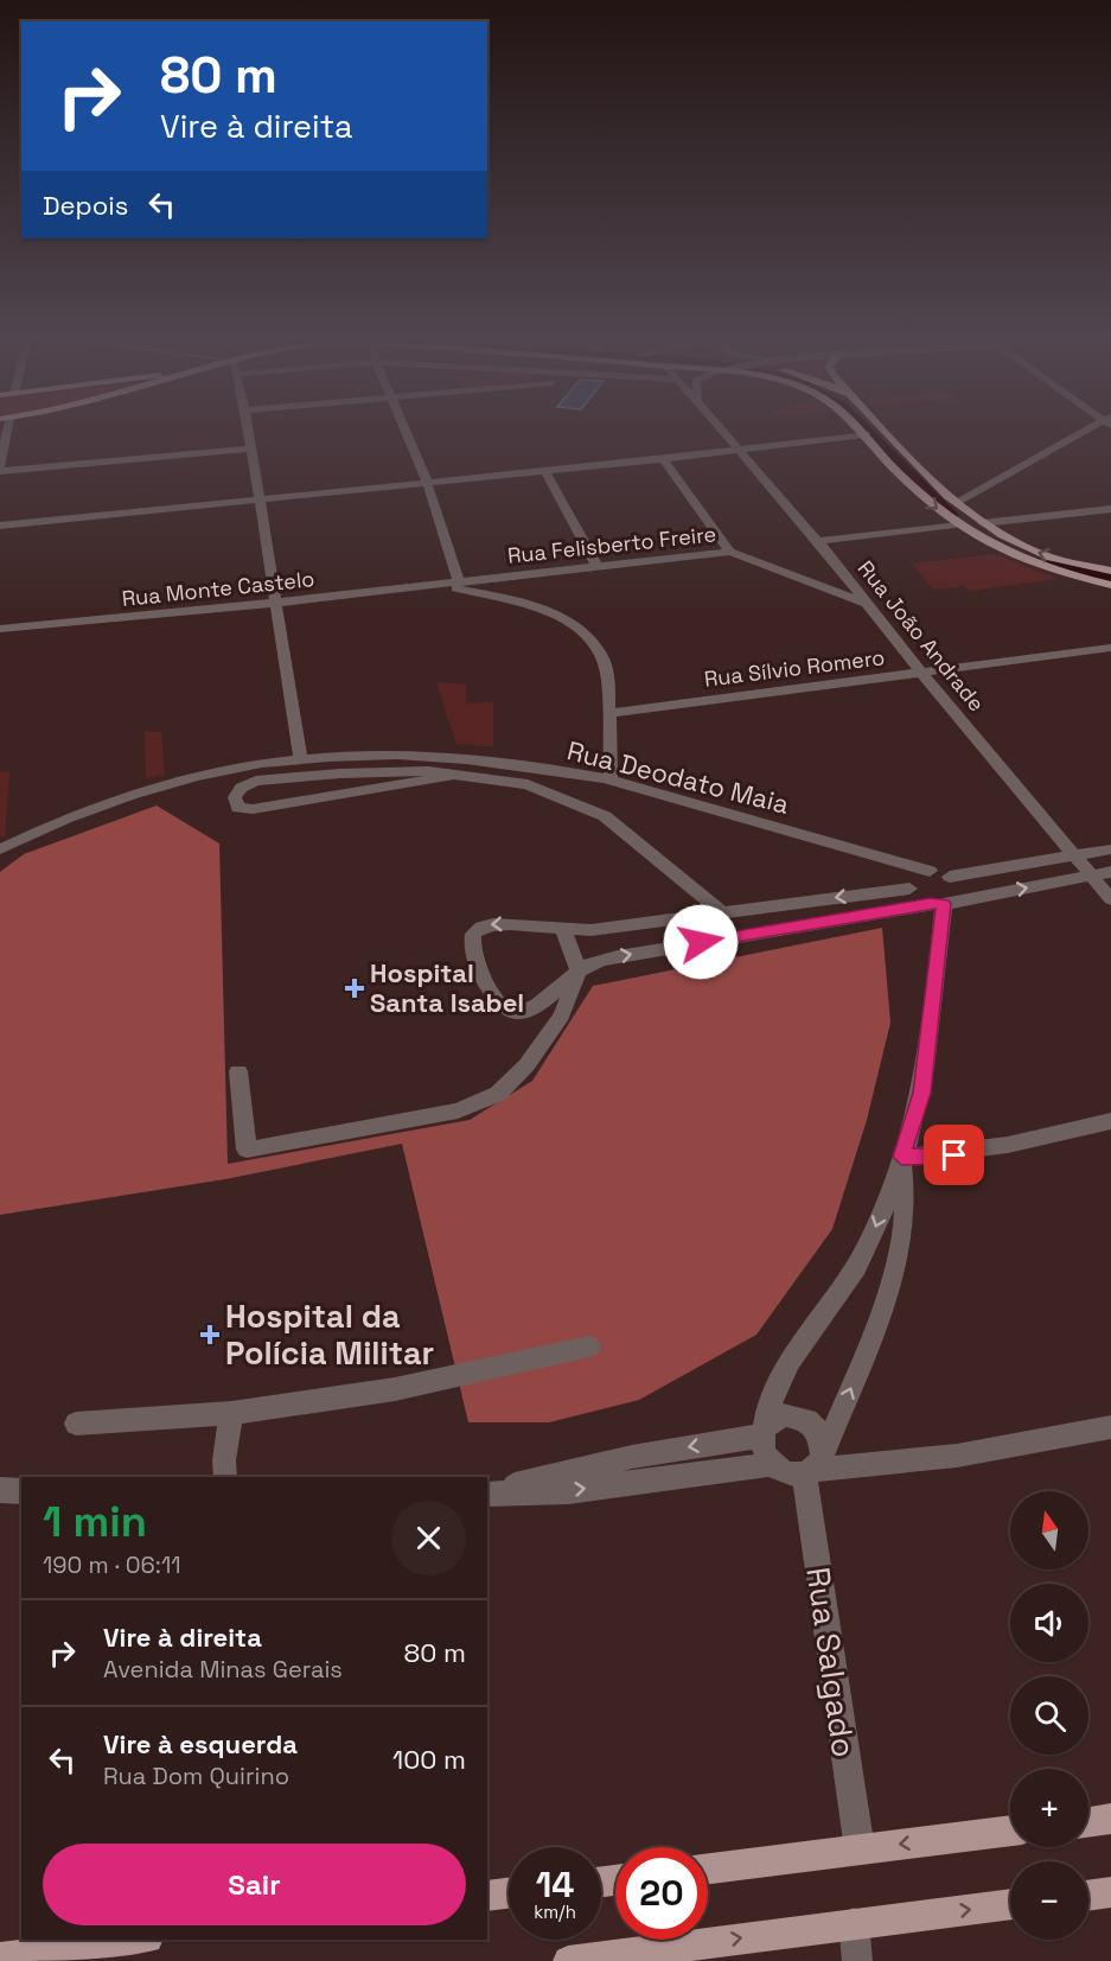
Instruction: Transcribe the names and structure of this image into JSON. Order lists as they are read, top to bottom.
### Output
{
  "streets": {
    "street": [
      "Rua Felisberto Freire",
      "Rua Monte Castelo",
      "Rua João Andrade",
      "Rua Sílvio Romero",
      "Rua Deodato Maia",
      "Rua Salgado"
    ]
  },
  "crossings": [
    ["Rua Felisberto Freire", "Rua Monte Castelo"],
    ["Rua Felisberto Freire", "Rua João Andrade"],
    ["Rua João Andrade", "Rua Sílvio Romero"]
  ],
  "places": {
    "health": ["Hospital Santa Isabel", "Hospital da Polícia Militar"]
  },
  "north": "top",
  "page": {
    "turn": ["80 m", "Vire à direita"],
    "then": "Depois",
    "heading": ["1 min", "190 m · 06:11"],
    "map_buttons": ["+", "−"],
    "list": [
      {
        "name": "Vire à direita",
        "note": "Avenida Minas Gerais",
        "value": "80 m"
      },
      {
        "name": "Vire à esquerda",
        "note": "Rua Dom Quirino",
        "value": "100 m"
      }
    ],
    "buttons": "Sair",
    "speed": "14 km/h",
    "limit": "20"
  }
}
